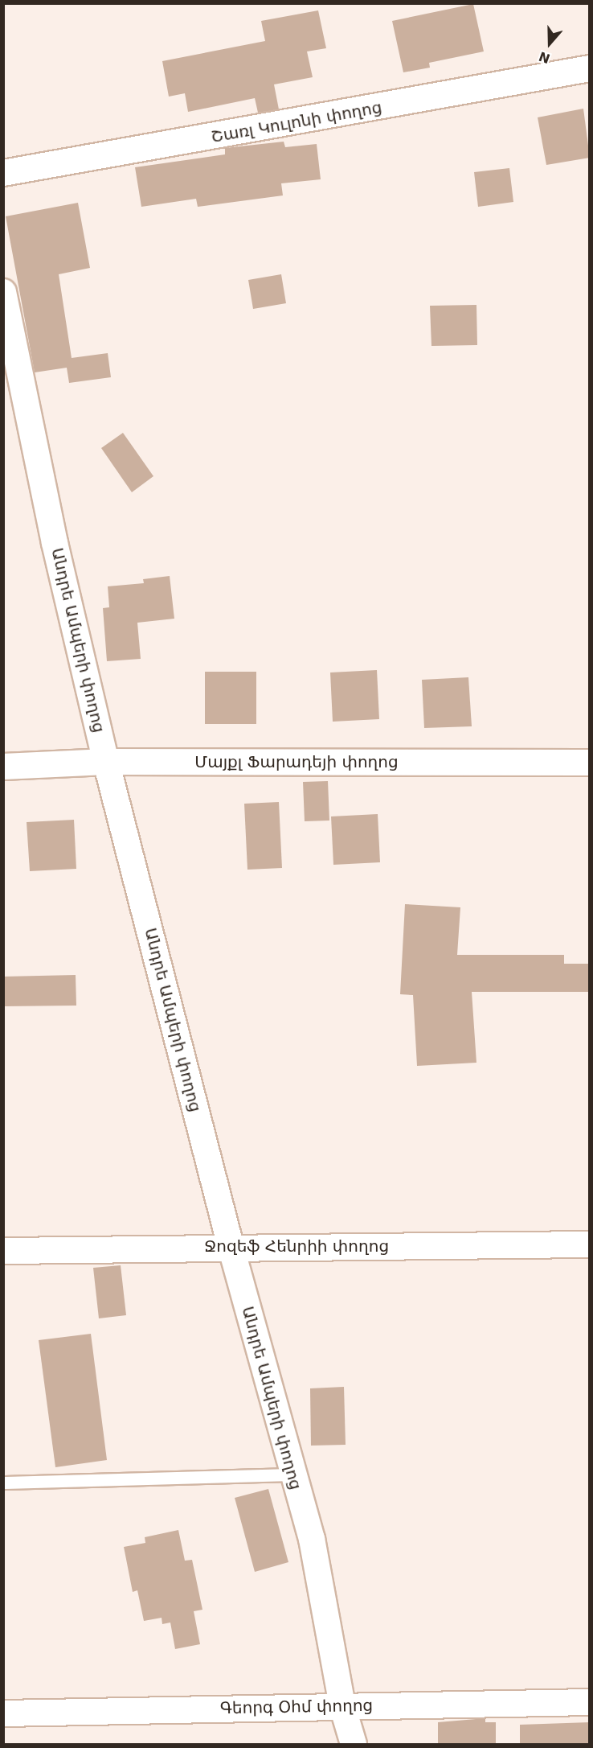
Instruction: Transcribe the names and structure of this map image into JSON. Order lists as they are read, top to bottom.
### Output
{
  "streets": {
    "street": [
      "Շառլ Կուլոնի փողոց",
      "Անդրե Ամպերի փողոց",
      "Մայքլ Ֆարադեյի փողոց",
      "Ջոզեֆ Հենրիի փողոց",
      "Գեորգ Օհմ փողոց"
    ]
  },
  "crossings": [
    ["Անդրե Ամպերի փողոց", "Մայքլ Ֆարադեյի փողոց"],
    ["Անդրե Ամպերի փողոց", "Ջոզեֆ Հենրիի փողոց"],
    ["Անդրե Ամպերի փողոց", "Գեորգ Օհմ փողոց"]
  ],
  "north": "bottom"
}
